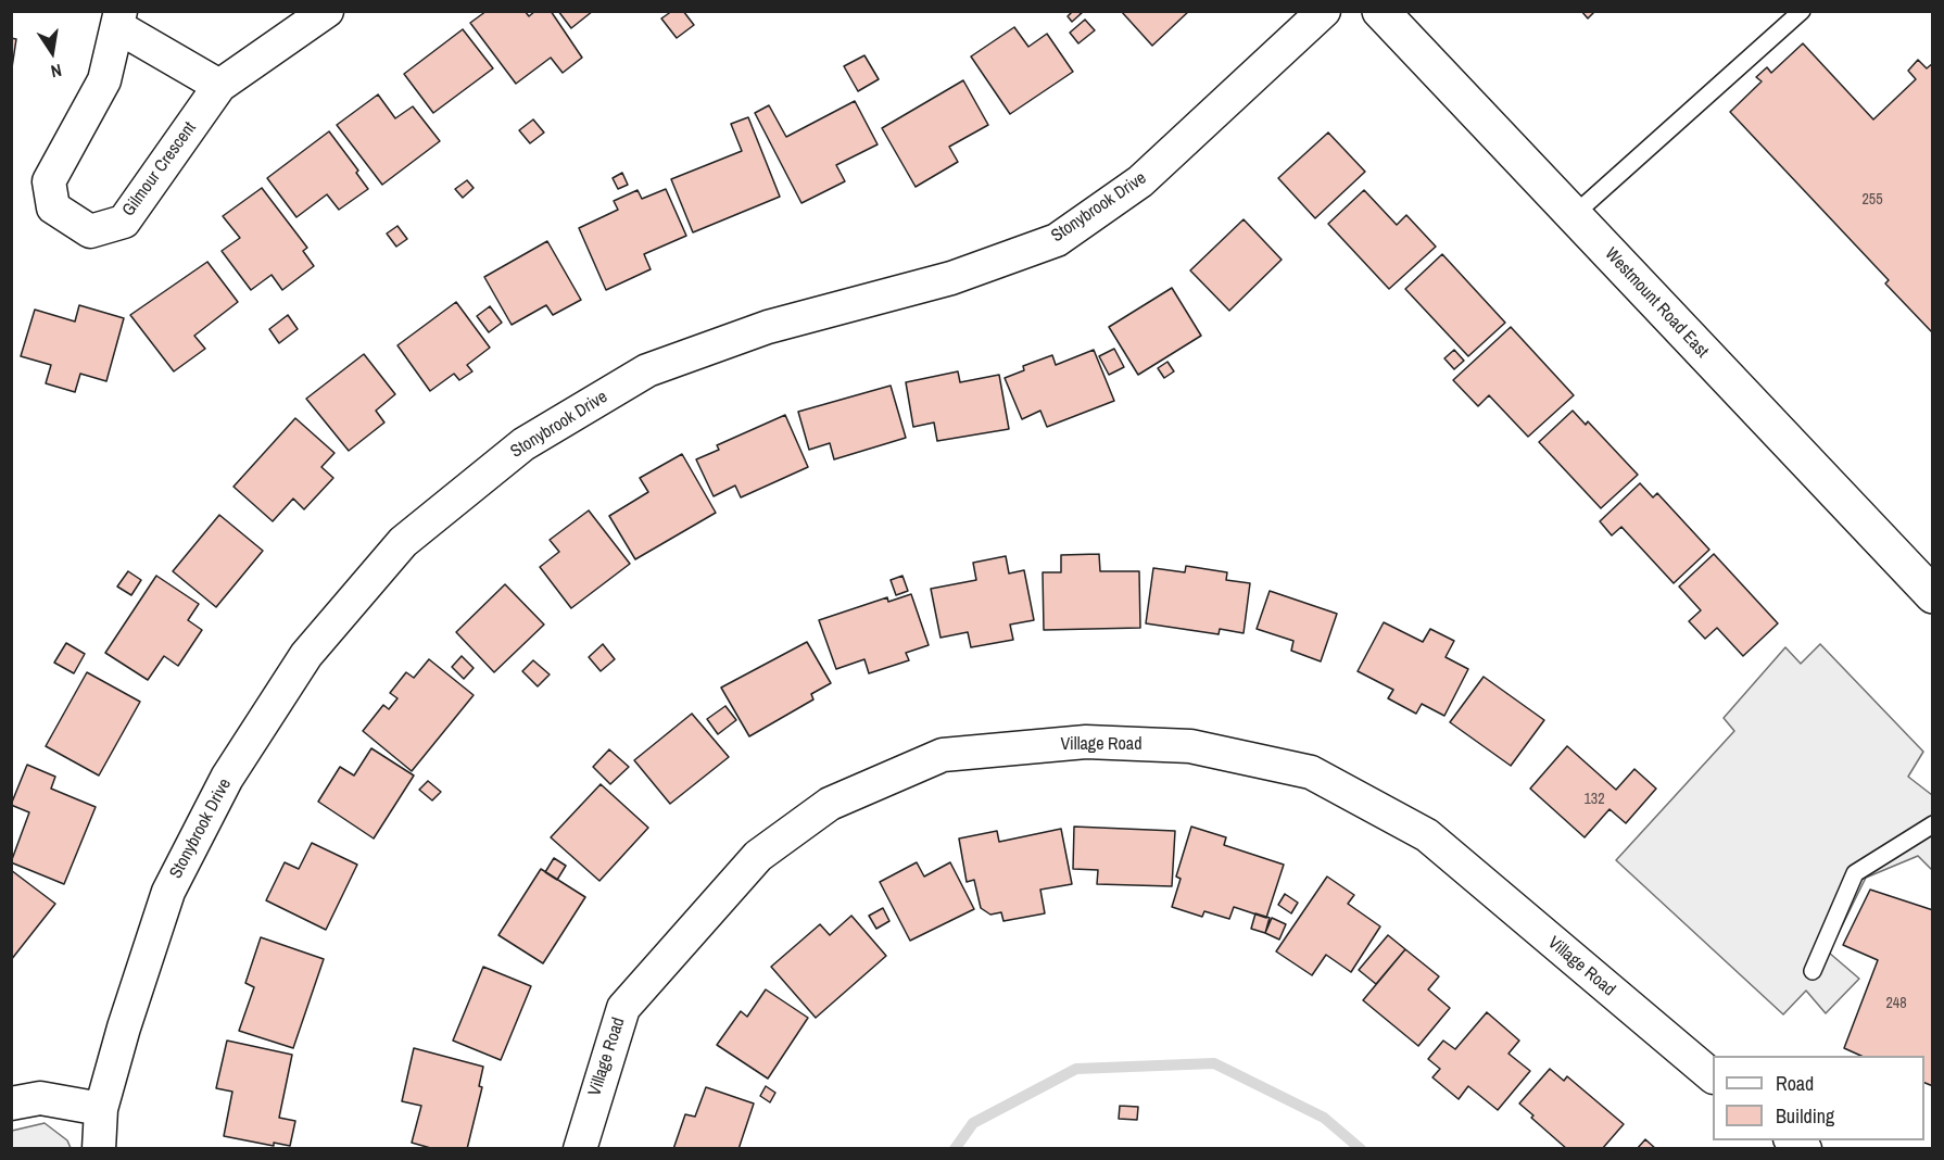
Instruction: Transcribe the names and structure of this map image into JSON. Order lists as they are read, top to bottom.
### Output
{
  "streets": {
    "main road": ["Westmount Road East"],
    "street": ["Gilmour Crescent", "Stonybrook Drive", "Village Road"]
  },
  "house_numbers": ["255", "132", "248"],
  "legend": ["Road", "Building"],
  "north": "bottom"
}
